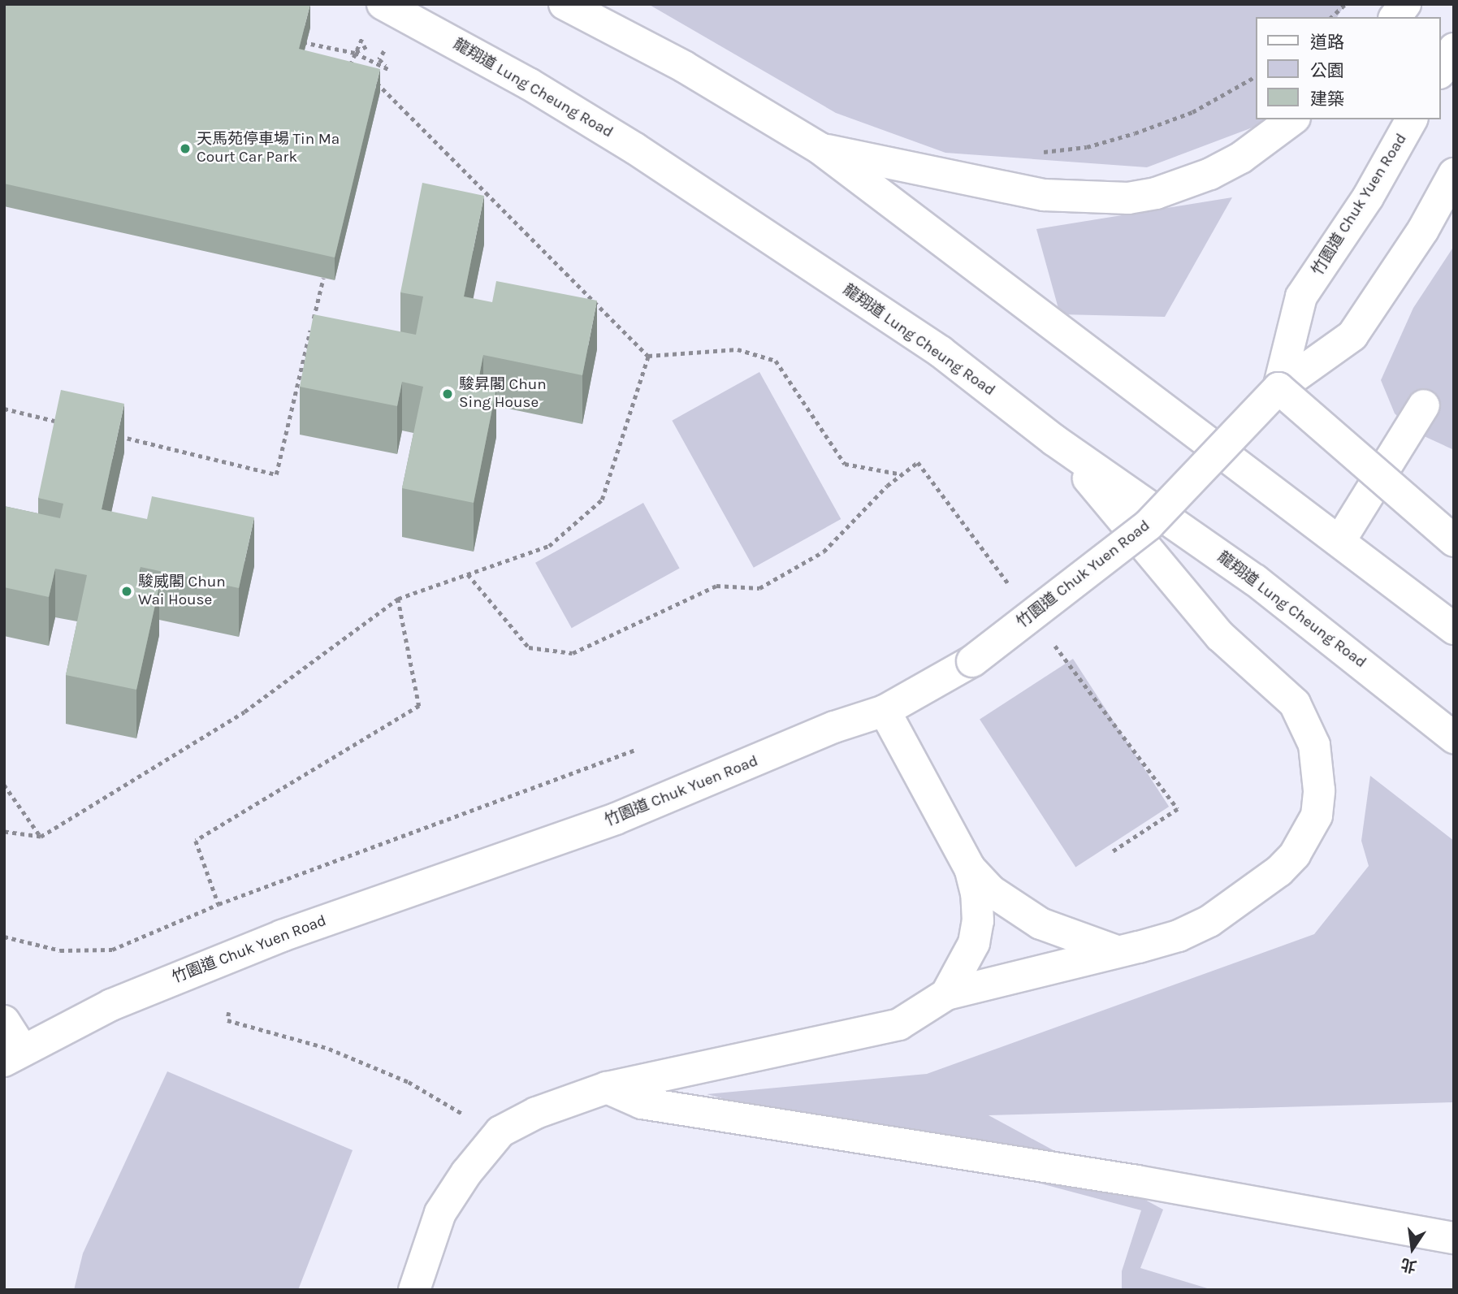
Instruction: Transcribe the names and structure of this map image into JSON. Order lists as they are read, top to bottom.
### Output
{
  "streets": {
    "main road": ["龍翔道 Lung Cheung Road", "竹園道 Chuk Yuen Road"]
  },
  "places": ["天馬苑停車場 Tin Ma Court Car Park", "駿昇閣 Chun Sing House", "駿威閣 Chun Wai House"],
  "legend": ["道路", "公園", "建築"],
  "north": "bottom"
}
